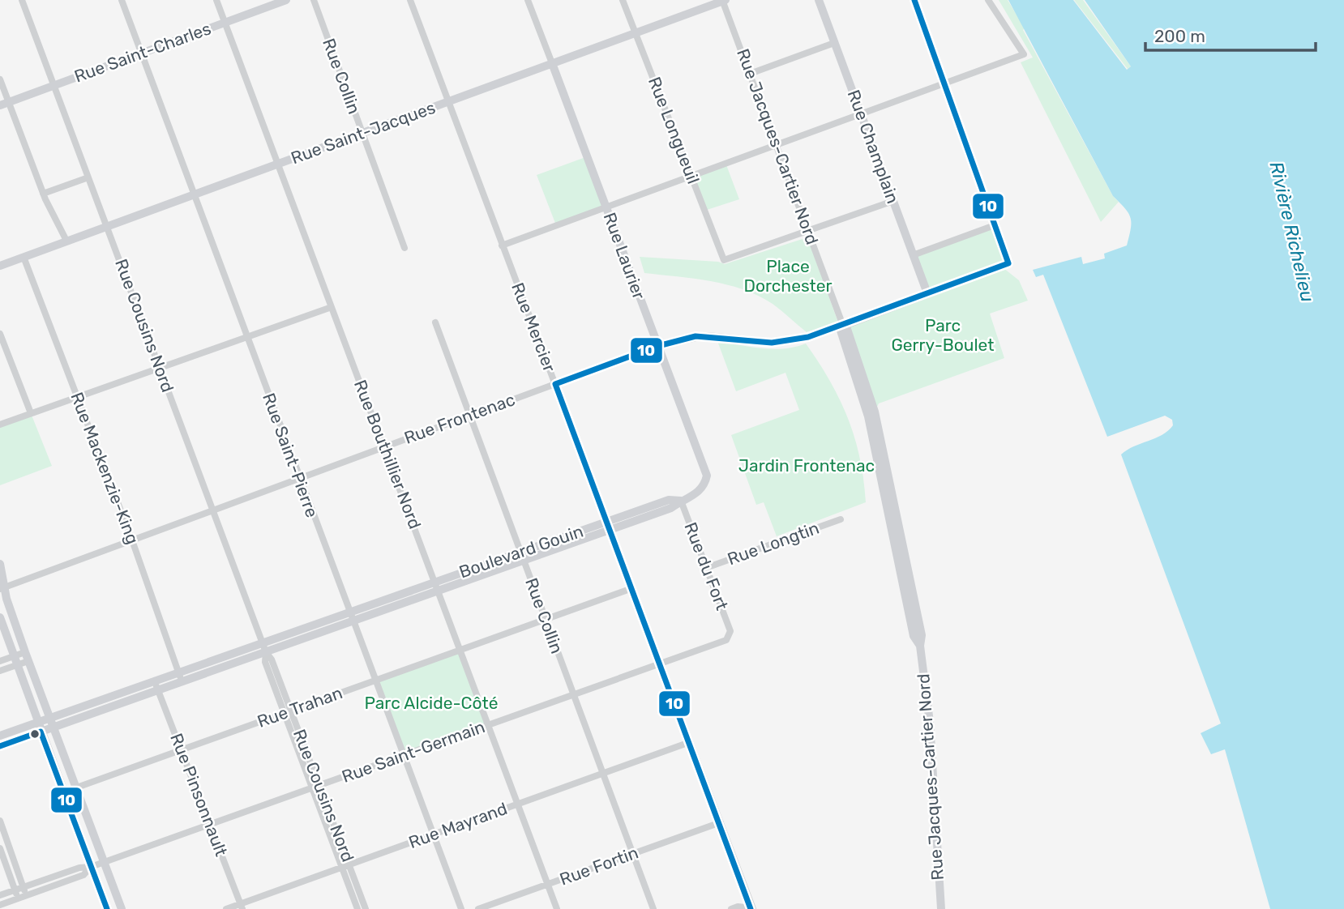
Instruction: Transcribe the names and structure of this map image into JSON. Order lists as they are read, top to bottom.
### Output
{
  "streets": {
    "street": [
      "Rue Saint-Charles",
      "Rue Collin",
      "Rue Longueuil",
      "Rue Saint-Jacques",
      "Rue Jacques-Cartier Nord",
      "Rue Champlain",
      "Rue Laurier",
      "Rue Cousins Nord",
      "Rue Mercier",
      "Rue Frontenac",
      "Rue Bouthillier Nord",
      "Rue Saint-Pierre",
      "Rue Mackenzie-King",
      "Rue Longtin",
      "Boulevard Gouin",
      "Rue du Fort",
      "Rue Trahan",
      "Rue Saint-Germain",
      "Rue Pinsonnault",
      "Rue Mayrand",
      "Rue Fortin"
    ]
  },
  "crossings": [
    ["Rue Saint-Charles", "Rue Cousins Nord"],
    ["Rue Saint-Charles", "Rue Bouthillier Nord"],
    ["Rue Saint-Charles", "Rue Saint-Pierre"],
    ["Rue Collin", "Rue Saint-Jacques"],
    ["Rue Collin", "Rue Frontenac"],
    ["Rue Collin", "Boulevard Gouin"],
    ["Rue Collin", "Rue Trahan"],
    ["Rue Collin", "Rue Saint-Germain"],
    ["Rue Collin", "Rue Mayrand"],
    ["Rue Collin", "Rue Fortin"],
    ["Rue Longueuil", "Rue Saint-Jacques"],
    ["Rue Longueuil", "Rue Jacques-Cartier Nord"],
    ["Rue Saint-Jacques", "Rue Jacques-Cartier Nord"],
    ["Rue Saint-Jacques", "Rue Laurier"],
    ["Rue Saint-Jacques", "Rue Cousins Nord"],
    ["Rue Saint-Jacques", "Rue Mercier"],
    ["Rue Saint-Jacques", "Rue Bouthillier Nord"],
    ["Rue Saint-Jacques", "Rue Saint-Pierre"],
    ["Rue Saint-Jacques", "Rue Mackenzie-King"],
    ["Rue Jacques-Cartier Nord", "Rue Frontenac"],
    ["Rue Champlain", "Rue Frontenac"],
    ["Rue Laurier", "Rue Frontenac"],
    ["Rue Laurier", "Boulevard Gouin"],
    ["Rue Laurier", "Rue du Fort"],
    ["Rue Cousins Nord", "Rue Frontenac"],
    ["Rue Cousins Nord", "Boulevard Gouin"],
    ["Rue Cousins Nord", "Rue Trahan"],
    ["Rue Cousins Nord", "Rue Saint-Germain"],
    ["Rue Cousins Nord", "Rue Mayrand"],
    ["Rue Mercier", "Rue Frontenac"],
    ["Rue Mercier", "Boulevard Gouin"],
    ["Rue Mercier", "Rue Trahan"],
    ["Rue Mercier", "Rue Saint-Germain"],
    ["Rue Mercier", "Rue Mayrand"],
    ["Rue Mercier", "Rue Fortin"],
    ["Rue Frontenac", "Rue Bouthillier Nord"],
    ["Rue Frontenac", "Rue Saint-Pierre"],
    ["Rue Frontenac", "Rue Mackenzie-King"],
    ["Rue Bouthillier Nord", "Boulevard Gouin"],
    ["Rue Bouthillier Nord", "Rue Trahan"],
    ["Rue Bouthillier Nord", "Rue Saint-Germain"],
    ["Rue Bouthillier Nord", "Rue Mayrand"],
    ["Rue Bouthillier Nord", "Rue Fortin"],
    ["Rue Saint-Pierre", "Boulevard Gouin"],
    ["Rue Saint-Pierre", "Rue Trahan"],
    ["Rue Saint-Pierre", "Rue Saint-Germain"],
    ["Rue Saint-Pierre", "Rue Mayrand"],
    ["Rue Mackenzie-King", "Boulevard Gouin"],
    ["Rue Longtin", "Rue du Fort"],
    ["Boulevard Gouin", "Rue du Fort"],
    ["Boulevard Gouin", "Rue Pinsonnault"],
    ["Rue du Fort", "Rue Saint-Germain"],
    ["Rue Trahan", "Rue Pinsonnault"],
    ["Rue Saint-Germain", "Rue Pinsonnault"],
    ["Rue Pinsonnault", "Rue Mayrand"]
  ],
  "water": ["Rivière Richelieu"],
  "parks": [
    "Place Dorchester",
    "Parc Gerry-Boulet",
    "Jardin Frontenac",
    "Parc Alcide-Côté"
  ],
  "lines": ["transit line 10"],
  "scale_bar": "200 m"
}
